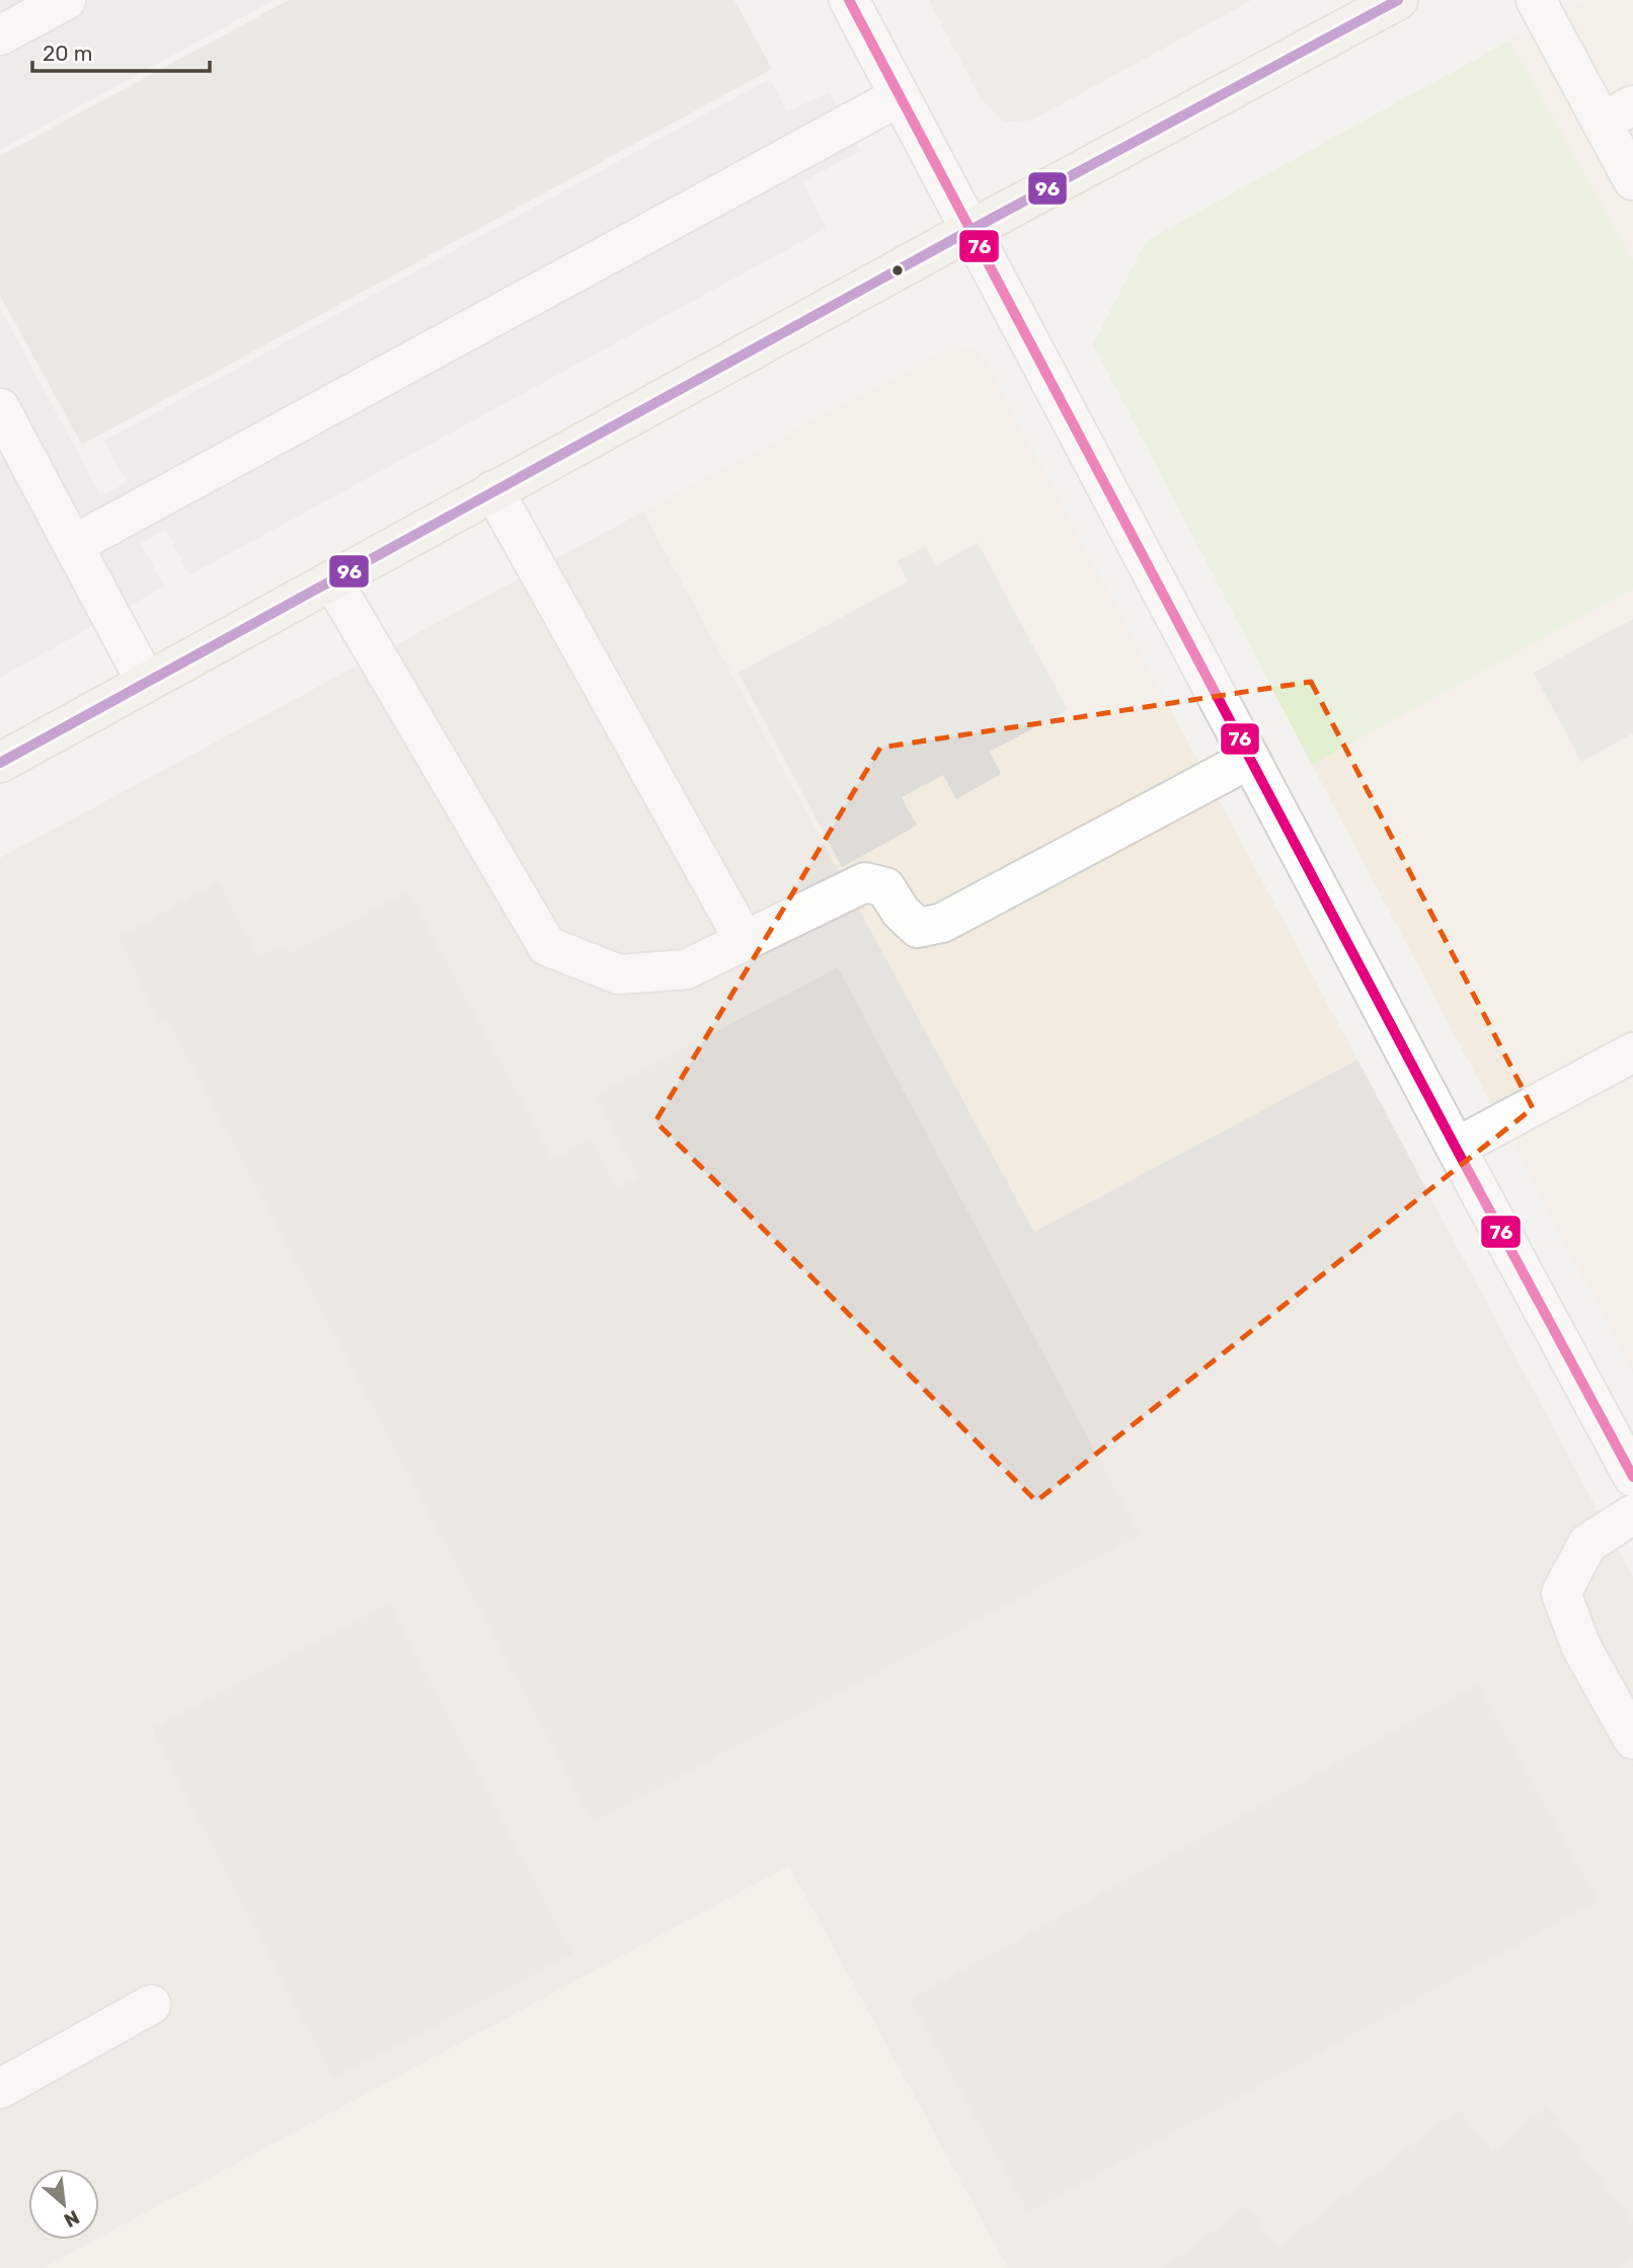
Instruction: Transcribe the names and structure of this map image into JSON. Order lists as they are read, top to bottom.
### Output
{
  "lines": ["transit line 76", "transit line 96"],
  "scale_bar": "20 m",
  "north": "bottom right"
}
